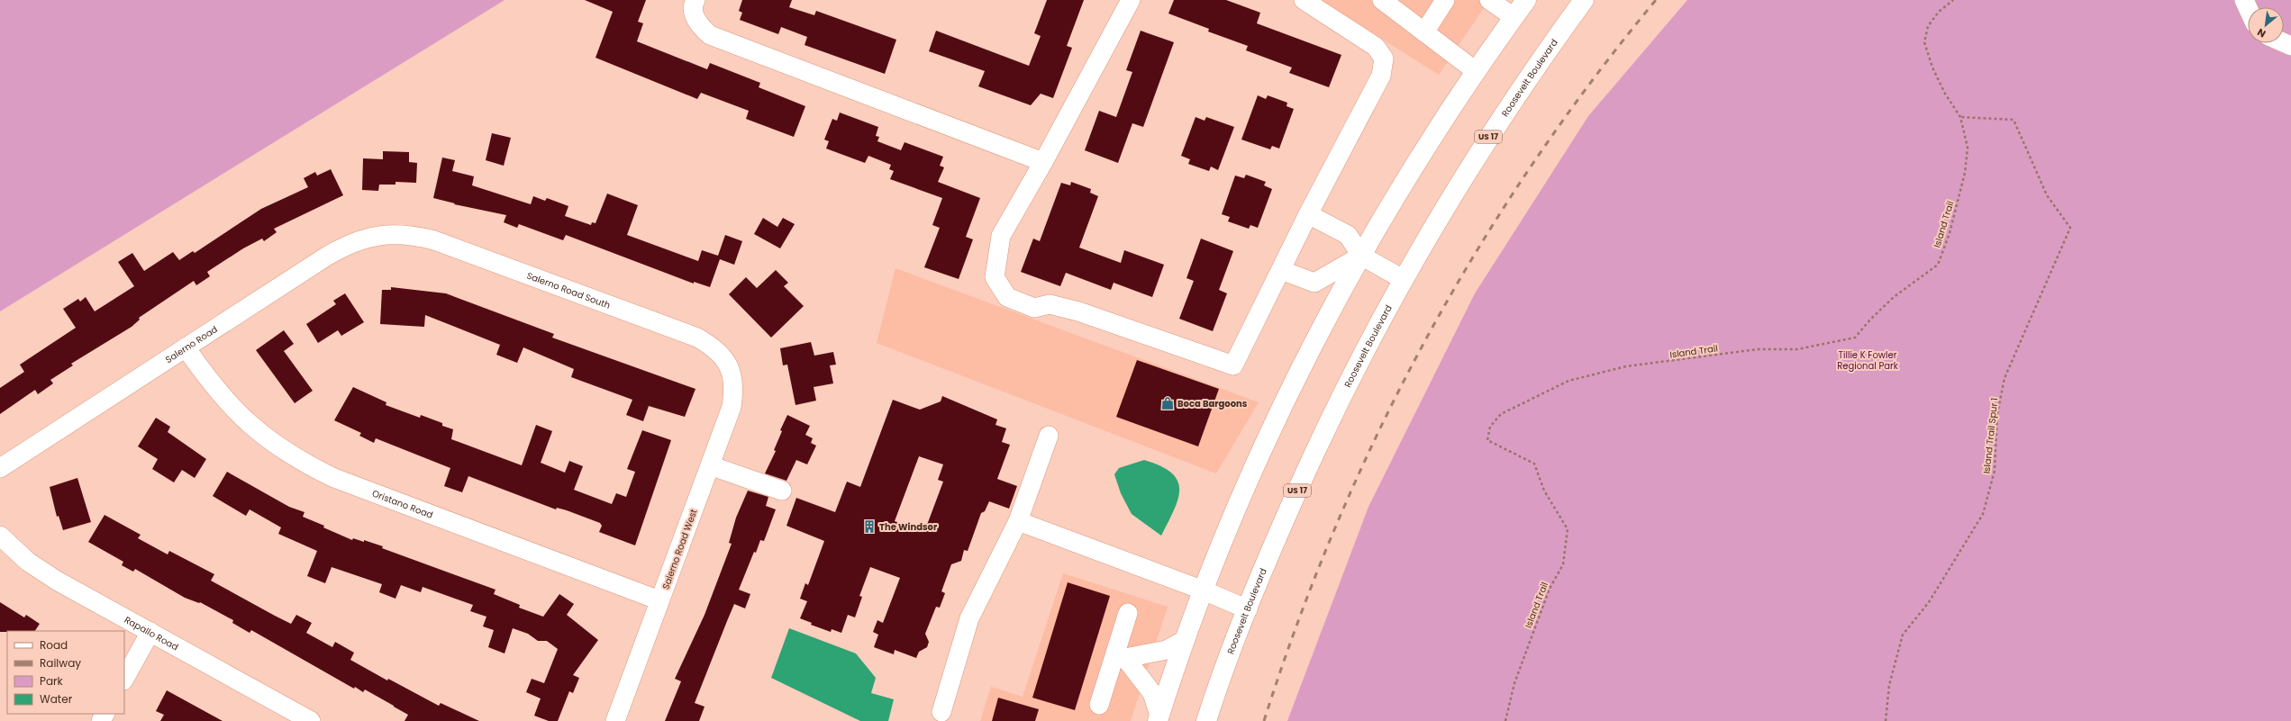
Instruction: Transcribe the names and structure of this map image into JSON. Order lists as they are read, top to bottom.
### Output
{
  "streets": {
    "highway": ["Roosevelt Boulevard", "US 17"],
    "street": [
      "Salerno Road South",
      "Salerno Road",
      "Oristano Road",
      "Salerno Road West",
      "Rapallo Road"
    ],
    "path": ["Island Trail", "Island Trail Spur 1"]
  },
  "crossings": [
    ["Island Trail", "Island Trail Spur 1"],
    ["Salerno Road South", "Salerno Road"],
    ["Salerno Road South", "Salerno Road West"],
    ["Salerno Road", "Oristano Road"],
    ["Oristano Road", "Salerno Road West"]
  ],
  "parks": ["Tillie K Fowler Regional Park"],
  "places": {
    "shop": ["Boca Bargoons"],
    "building": ["The Windsor"]
  },
  "legend": [
    "Road",
    "Railway",
    "Park",
    "Water"
  ],
  "north": "bottom left"
}
